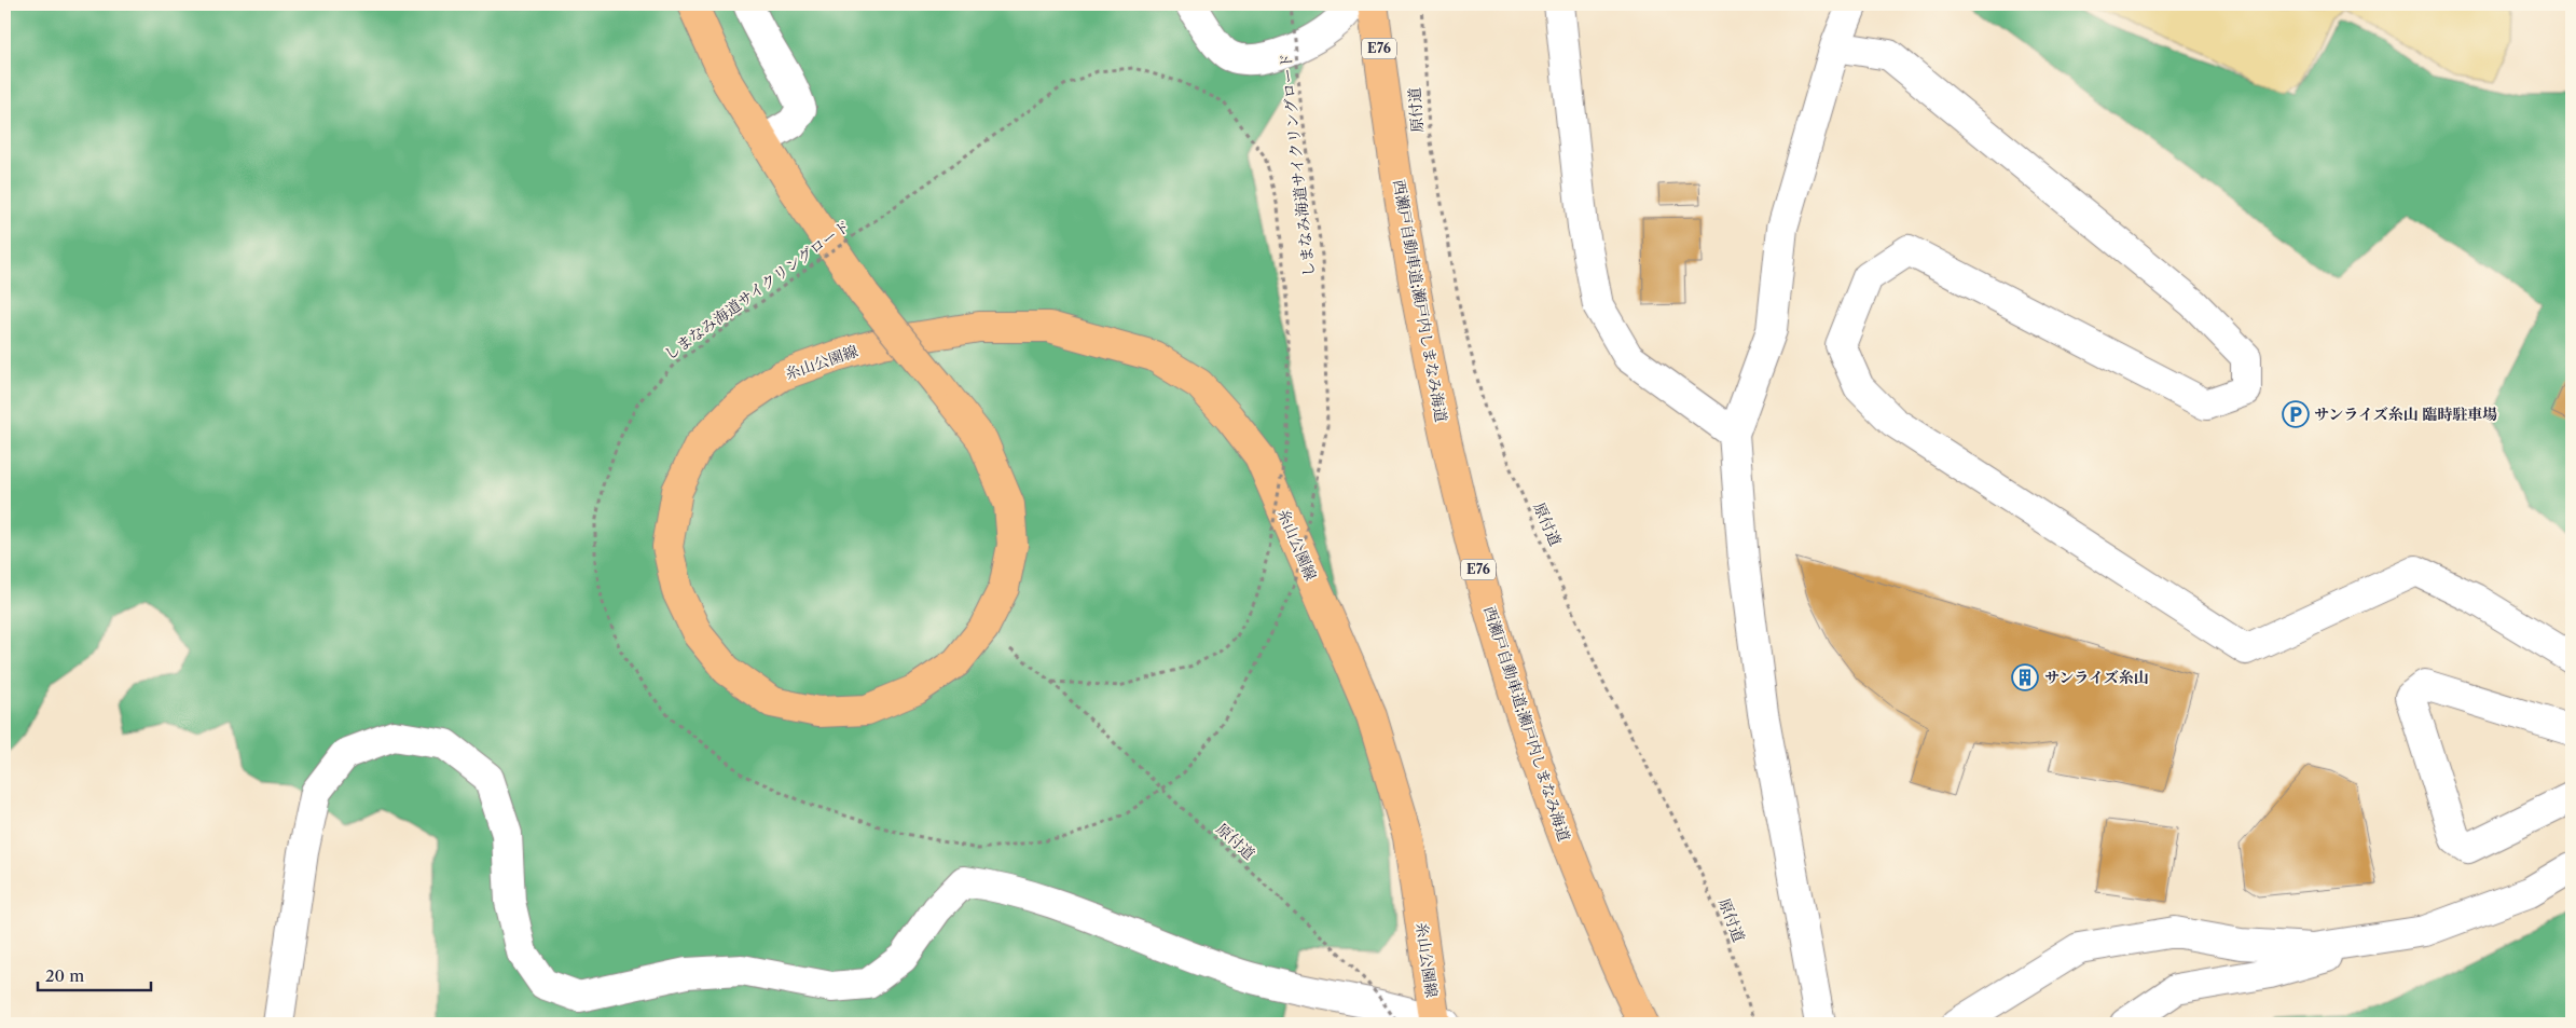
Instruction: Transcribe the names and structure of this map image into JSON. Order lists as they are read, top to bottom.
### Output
{
  "streets": {
    "main road": ["E76", "西瀬戸自動車道;瀬戸内しまなみ海道", "糸山公園線"],
    "path": ["原付道", "しまなみ海道サイクリングロード"]
  },
  "crossings": [
    ["原付道", "しまなみ海道サイクリングロード"],
    ["原付道", "糸山公園線"]
  ],
  "places": {
    "parking": ["サンライズ糸山 臨時駐車場"],
    "building": ["サンライズ糸山"]
  },
  "scale_bar": "20 m"
}
